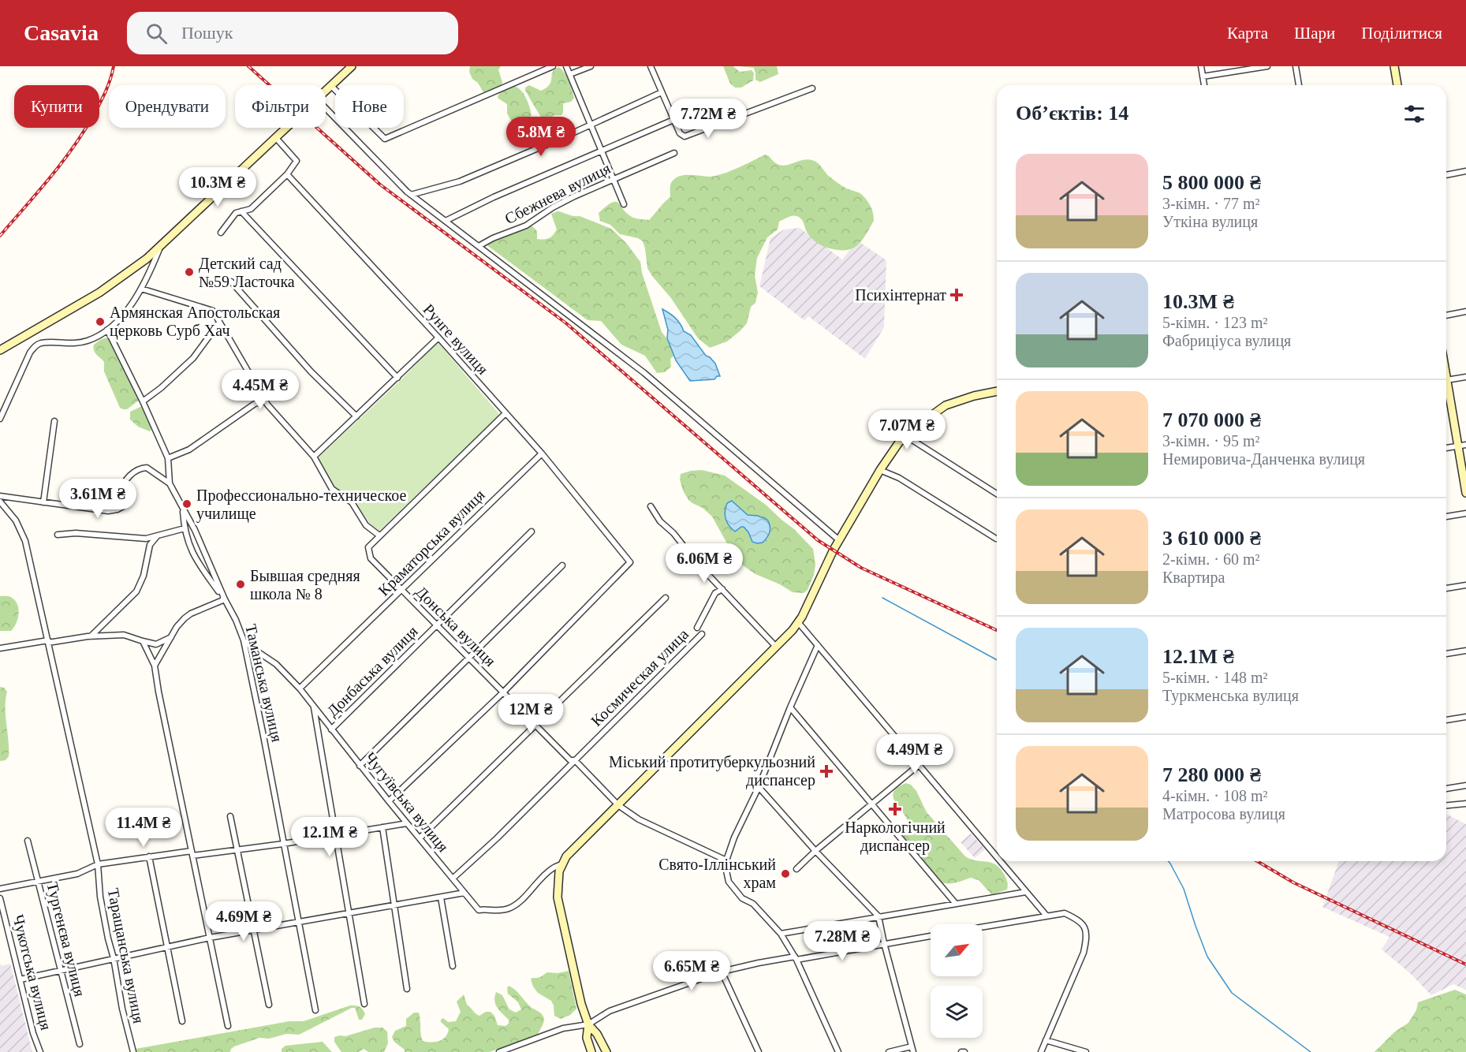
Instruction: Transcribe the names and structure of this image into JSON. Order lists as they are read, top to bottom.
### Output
{
  "streets": {
    "street": [
      "Сбежнева вулиця",
      "Рунге вулиця",
      "Краматорська вулиця",
      "Донська вулиця",
      "Донбаська вулиця",
      "Космическая улица",
      "Таманська вулиця",
      "Чугуївська вулиця",
      "Тургенєва вулиця",
      "Таращанська вулиця",
      "Чукотська вулиця"
    ]
  },
  "crossings": [
    ["Рунге вулиця", "Краматорська вулиця"],
    ["Рунге вулиця", "Донська вулиця"],
    ["Краматорська вулиця", "Донська вулиця"],
    ["Краматорська вулиця", "Чугуївська вулиця"],
    ["Донська вулиця", "Донбаська вулиця"],
    ["Донська вулиця", "Космическая улица"],
    ["Донбаська вулиця", "Чугуївська вулиця"],
    ["Космическая улица", "Чугуївська вулиця"],
    ["Таманська вулиця", "Чугуївська вулиця"]
  ],
  "places": {
    "other": [
      "Детский сад №59 Ласточка",
      "Армянская Апостольская церковь Сурб Хач",
      "Профессионально-техническое училище",
      "Бывшая средняя школа № 8",
      "Свято-Іллінський храм"
    ],
    "health": ["Психінтернат", "Міський протитуберкульозний диспансер", "Наркологічний диспансер"]
  },
  "north": "top right",
  "page": {
    "header": "Casavia",
    "search": "Пошук",
    "nav": ["Карта", "Шари", "Поділитися"],
    "chip": [
      "Купити",
      "Орендувати",
      "Фільтри",
      "Нове"
    ],
    "heading": "Об’єктів: 14",
    "price": [
      "7.72M ₴",
      "5.8M ₴",
      "10.3M ₴",
      "4.45M ₴",
      "7.07M ₴",
      "3.61M ₴",
      "6.06M ₴",
      "12M ₴",
      "4.49M ₴",
      "11.4M ₴",
      "12.1M ₴",
      "4.69M ₴",
      "7.28M ₴",
      "6.65M ₴"
    ],
    "list": [
      {
        "name": "5 800 000 ₴",
        "note": "3-кімн. · 77 m² · Уткiна вулиця"
      },
      {
        "name": "10.3M ₴",
        "note": "5-кімн. · 123 m² · Фабриціуса вулиця"
      },
      {
        "name": "7 070 000 ₴",
        "note": "3-кімн. · 95 m² · Немировича-Данченка вулиця"
      },
      {
        "name": "3 610 000 ₴",
        "note": "2-кімн. · 60 m² · Квартира"
      },
      {
        "name": "12.1M ₴",
        "note": "5-кімн. · 148 m² · Туркменська вулиця"
      },
      {
        "name": "7 280 000 ₴",
        "note": "4-кімн. · 108 m² · Матросова вулиця"
      }
    ]
  }
}
